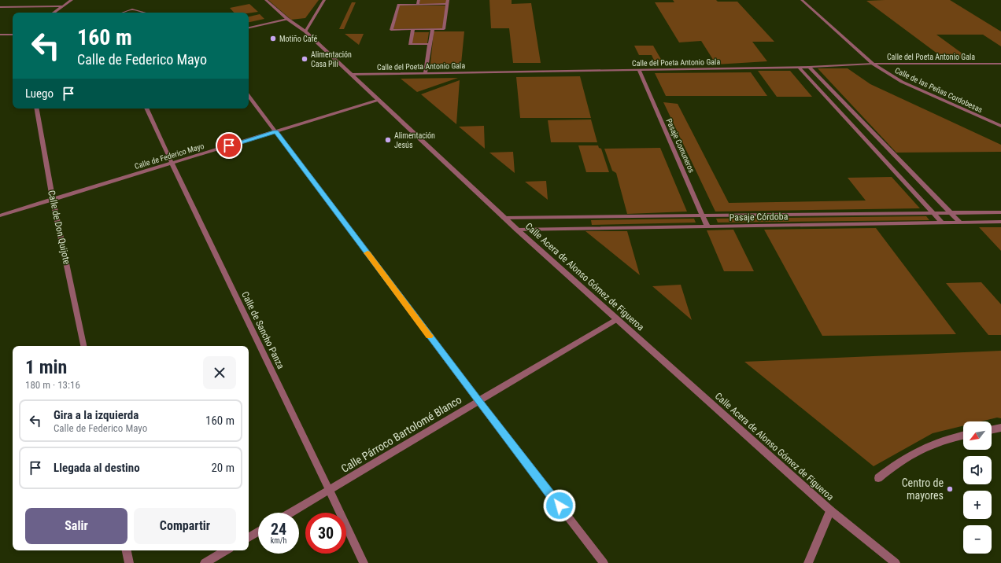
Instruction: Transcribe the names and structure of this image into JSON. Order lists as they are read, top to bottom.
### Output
{
  "streets": {
    "street": [
      "Calle del Poeta Antonio Gala",
      "Calle de las Peñas Cordobesas",
      "Pasaje Comuneros",
      "Calle de Federico Mayo",
      "Pasaje Córdoba",
      "Calle de Don Quijote",
      "Calle Acera de Alonso Gómez de Figueroa",
      "Calle de Sancho Panza",
      "Calle Párroco Bartolomé Blanco"
    ]
  },
  "crossings": [
    ["Calle del Poeta Antonio Gala", "Calle de las Peñas Cordobesas"],
    ["Calle del Poeta Antonio Gala", "Pasaje Comuneros"],
    ["Calle del Poeta Antonio Gala", "Calle Acera de Alonso Gómez de Figueroa"],
    ["Pasaje Comuneros", "Pasaje Córdoba"],
    ["Calle de Federico Mayo", "Calle de Don Quijote"],
    ["Calle de Federico Mayo", "Calle Acera de Alonso Gómez de Figueroa"],
    ["Calle de Federico Mayo", "Calle de Sancho Panza"],
    ["Pasaje Córdoba", "Calle Acera de Alonso Gómez de Figueroa"],
    ["Calle Acera de Alonso Gómez de Figueroa", "Calle Párroco Bartolomé Blanco"],
    ["Calle de Sancho Panza", "Calle Párroco Bartolomé Blanco"]
  ],
  "places": [
    "Motiño Café",
    "Alimentación Casa Pili",
    "Alimentación Jesús",
    "Centro de mayores"
  ],
  "north": "bottom left",
  "page": {
    "turn": ["160 m", "Calle de Federico Mayo"],
    "then": "Luego",
    "heading": ["1 min", "180 m · 13:16"],
    "list": [
      {
        "name": "Gira a la izquierda",
        "note": "Calle de Federico Mayo",
        "value": "160 m"
      },
      {
        "name": "Llegada al destino",
        "value": "20 m"
      }
    ],
    "map_buttons": ["+", "−"],
    "buttons": ["Salir", "Compartir"],
    "speed": "24 km/h",
    "limit": "30"
  }
}
